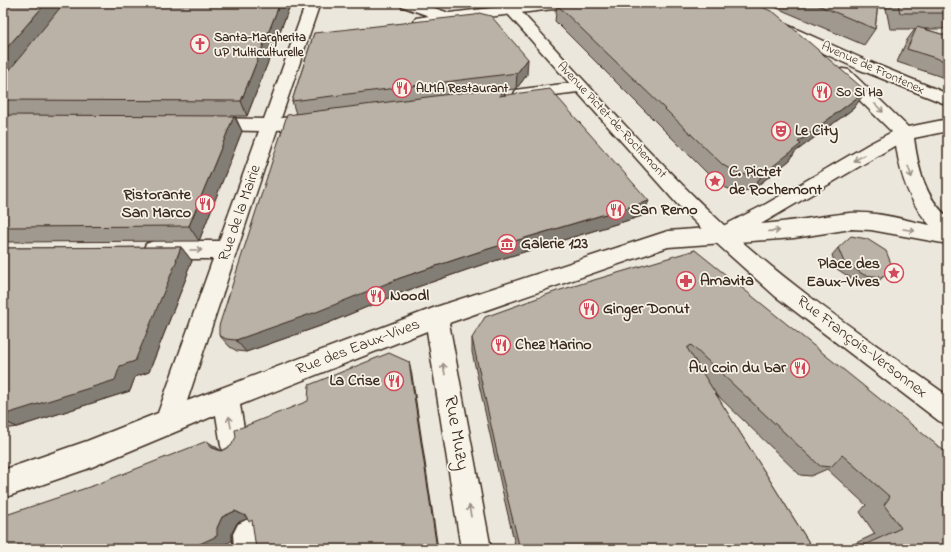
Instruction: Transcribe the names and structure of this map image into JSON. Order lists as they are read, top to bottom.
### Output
{
  "streets": {
    "street": [
      "Avenue de Frontenex",
      "Avenue Pictet-de-Rochemont",
      "Rue de la Mairie",
      "Rue des Eaux-Vives",
      "Rue François-Versonnex",
      "Rue Muzy"
    ]
  },
  "crossings": [
    ["Avenue Pictet-de-Rochemont", "Rue des Eaux-Vives"],
    ["Avenue Pictet-de-Rochemont", "Rue François-Versonnex"],
    ["Rue de la Mairie", "Rue des Eaux-Vives"],
    ["Rue des Eaux-Vives", "Rue François-Versonnex"],
    ["Rue des Eaux-Vives", "Rue Muzy"]
  ],
  "one_way": ["Rue Muzy"],
  "places": {
    "church": ["Santa-Margherita UP Multiculturelle"],
    "restaurant": [
      "ALMA Restaurant",
      "So Si Ha",
      "Ristorante San Marco",
      "San Remo",
      "Noodl",
      "Ginger Donut",
      "Chez Marino",
      "Au coin du bar",
      "La Crise"
    ],
    "theatre": ["Le City"],
    "place": ["C. Pictet de Rochemont", "Place des Eaux-Vives"],
    "museum": ["Galerie 123"],
    "pharmacy": ["Amavita"]
  }
}
